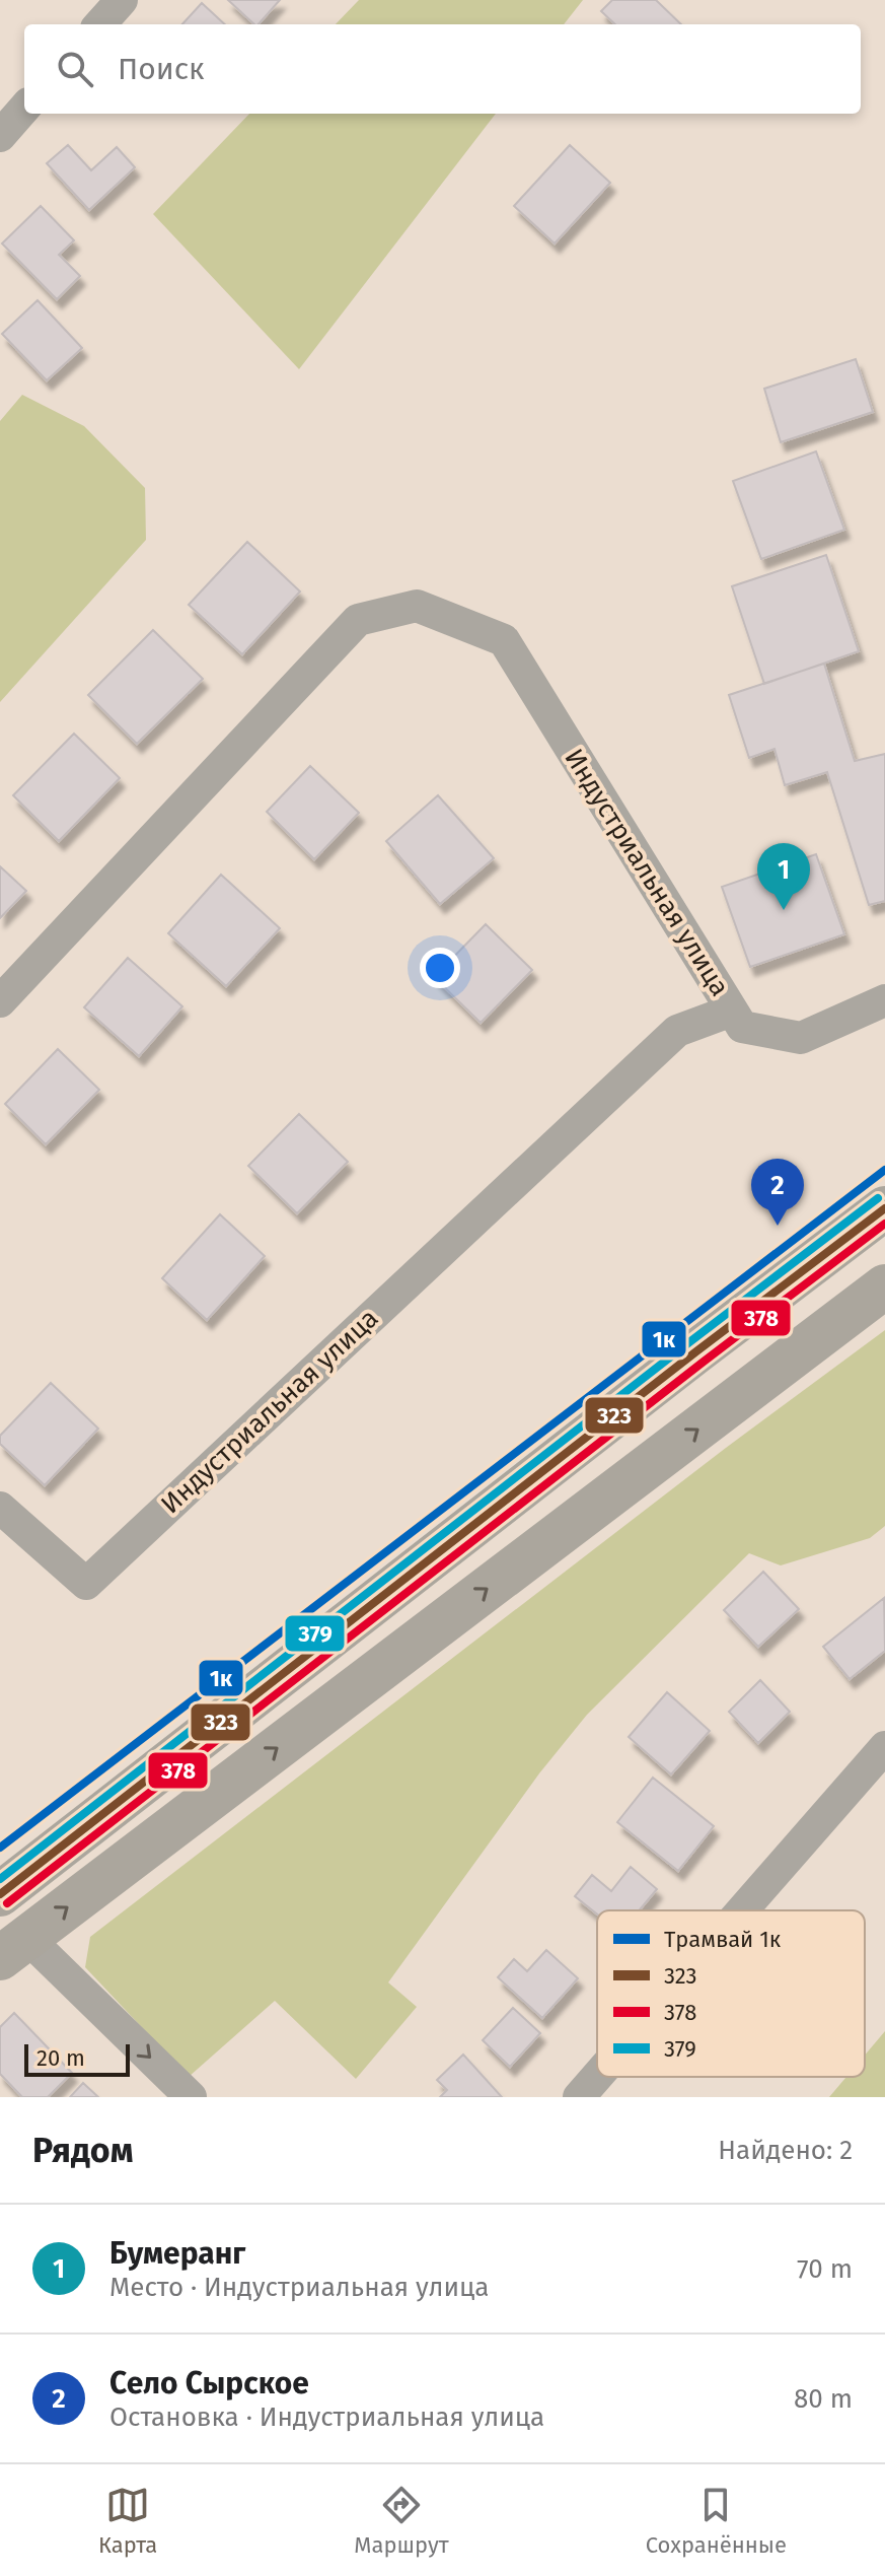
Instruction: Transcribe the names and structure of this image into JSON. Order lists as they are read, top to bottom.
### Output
{
  "streets": {
    "street": ["Индустриальная улица"]
  },
  "lines": [
    "tram line 1к",
    "transit line 379",
    "transit line 323",
    "transit line 378"
  ],
  "legend": [
    "Трамвай 1к",
    "323",
    "378",
    "379"
  ],
  "scale_bar": "20 m",
  "page": {
    "search": "Поиск",
    "pins": ["1", "2"],
    "scale": "20 m",
    "heading": ["Рядом", "Найдено: 2"],
    "list": [
      {
        "mark": "1",
        "name": "Бумеранг",
        "note": "Место · Индустриальная улица",
        "value": "70 m"
      },
      {
        "mark": "2",
        "name": "Село Сырское",
        "note": "Остановка · Индустриальная улица",
        "value": "80 m"
      }
    ],
    "nav": ["Карта", "Маршрут", "Сохранённые"]
  }
}
